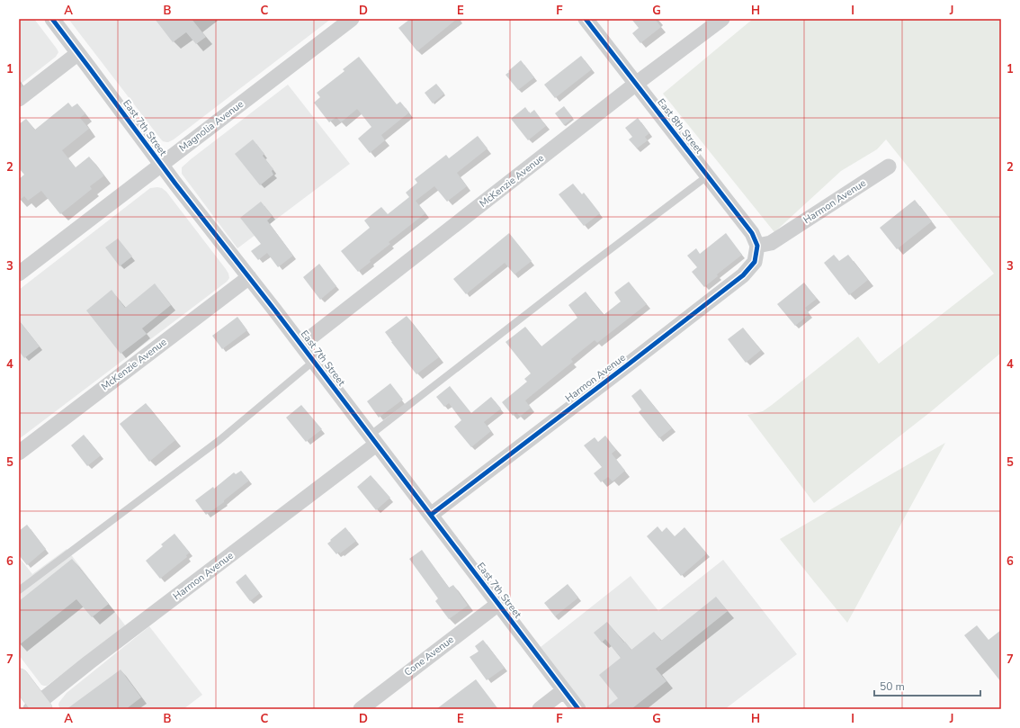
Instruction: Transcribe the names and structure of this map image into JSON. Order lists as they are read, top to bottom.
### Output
{
  "streets": {
    "street": [
      "Magnolia Avenue",
      "East 8th Street",
      "East 7th Street",
      "McKenzie Avenue",
      "Harmon Avenue",
      "Cone Avenue"
    ]
  },
  "crossings": [
    ["Magnolia Avenue", "East 7th Street"],
    ["East 8th Street", "McKenzie Avenue"],
    ["East 8th Street", "Harmon Avenue"],
    ["East 7th Street", "McKenzie Avenue"],
    ["East 7th Street", "Harmon Avenue"],
    ["East 7th Street", "Cone Avenue"]
  ],
  "scale_bar": "50 m",
  "grid": {
    "columns": [
      "A",
      "B",
      "C",
      "D",
      "E",
      "F",
      "G",
      "H",
      "I",
      "J"
    ],
    "rows": [
      "1",
      "2",
      "3",
      "4",
      "5",
      "6",
      "7"
    ]
  }
}
